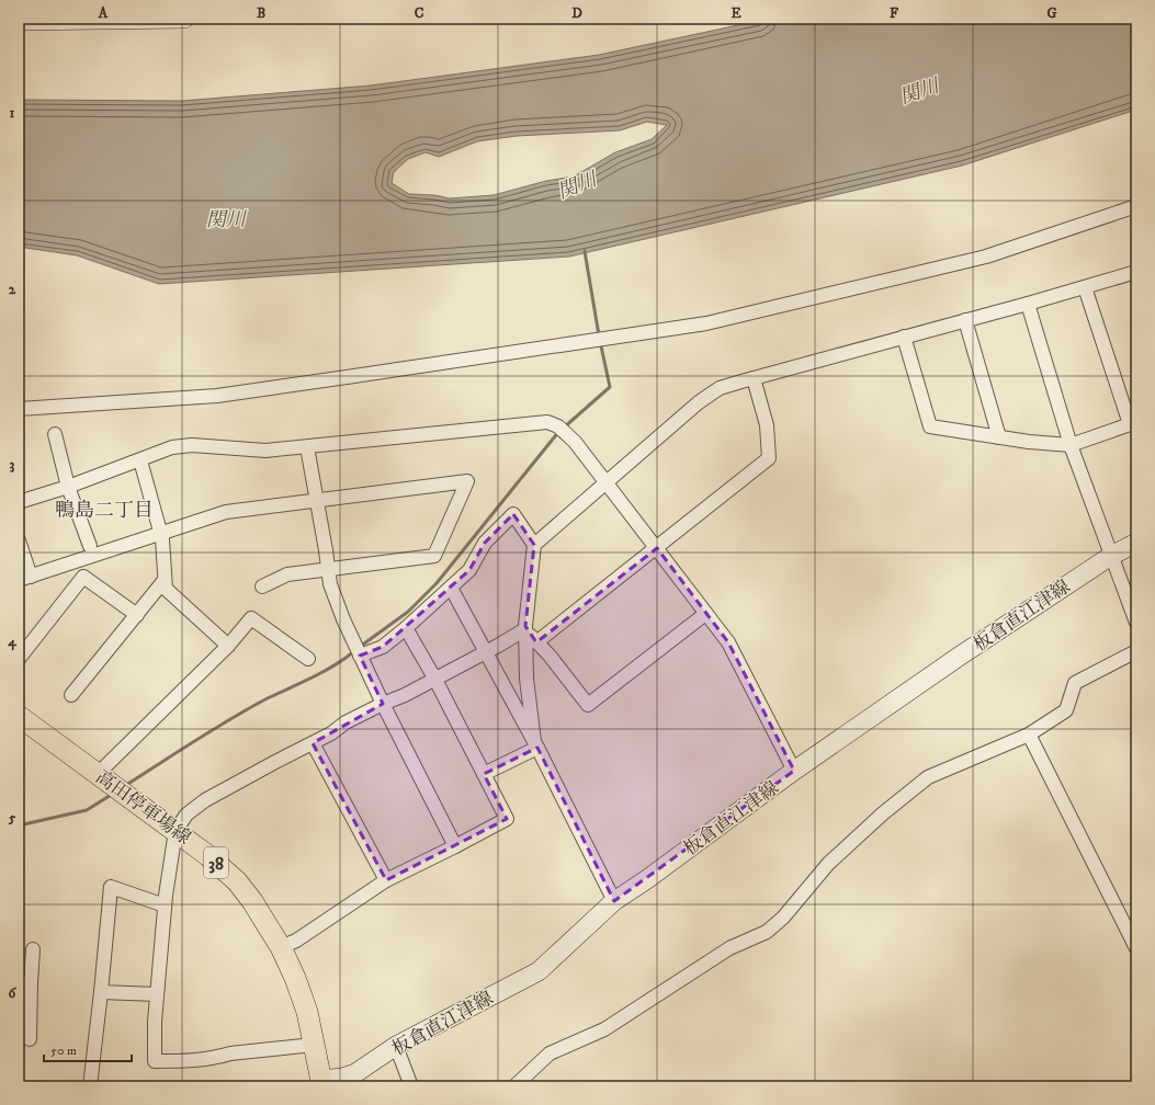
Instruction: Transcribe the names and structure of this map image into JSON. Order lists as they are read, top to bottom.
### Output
{
  "streets": {
    "main road": ["板倉直江津線", "高田停車場線", "38"]
  },
  "crossings": [
    ["板倉直江津線", "高田停車場線"]
  ],
  "districts": ["鴨島二丁目"],
  "water": ["関川"],
  "scale_bar": "50 m",
  "grid": {
    "columns": [
      "A",
      "B",
      "C",
      "D",
      "E",
      "F",
      "G"
    ],
    "rows": [
      "1",
      "2",
      "3",
      "4",
      "5",
      "6"
    ]
  }
}
